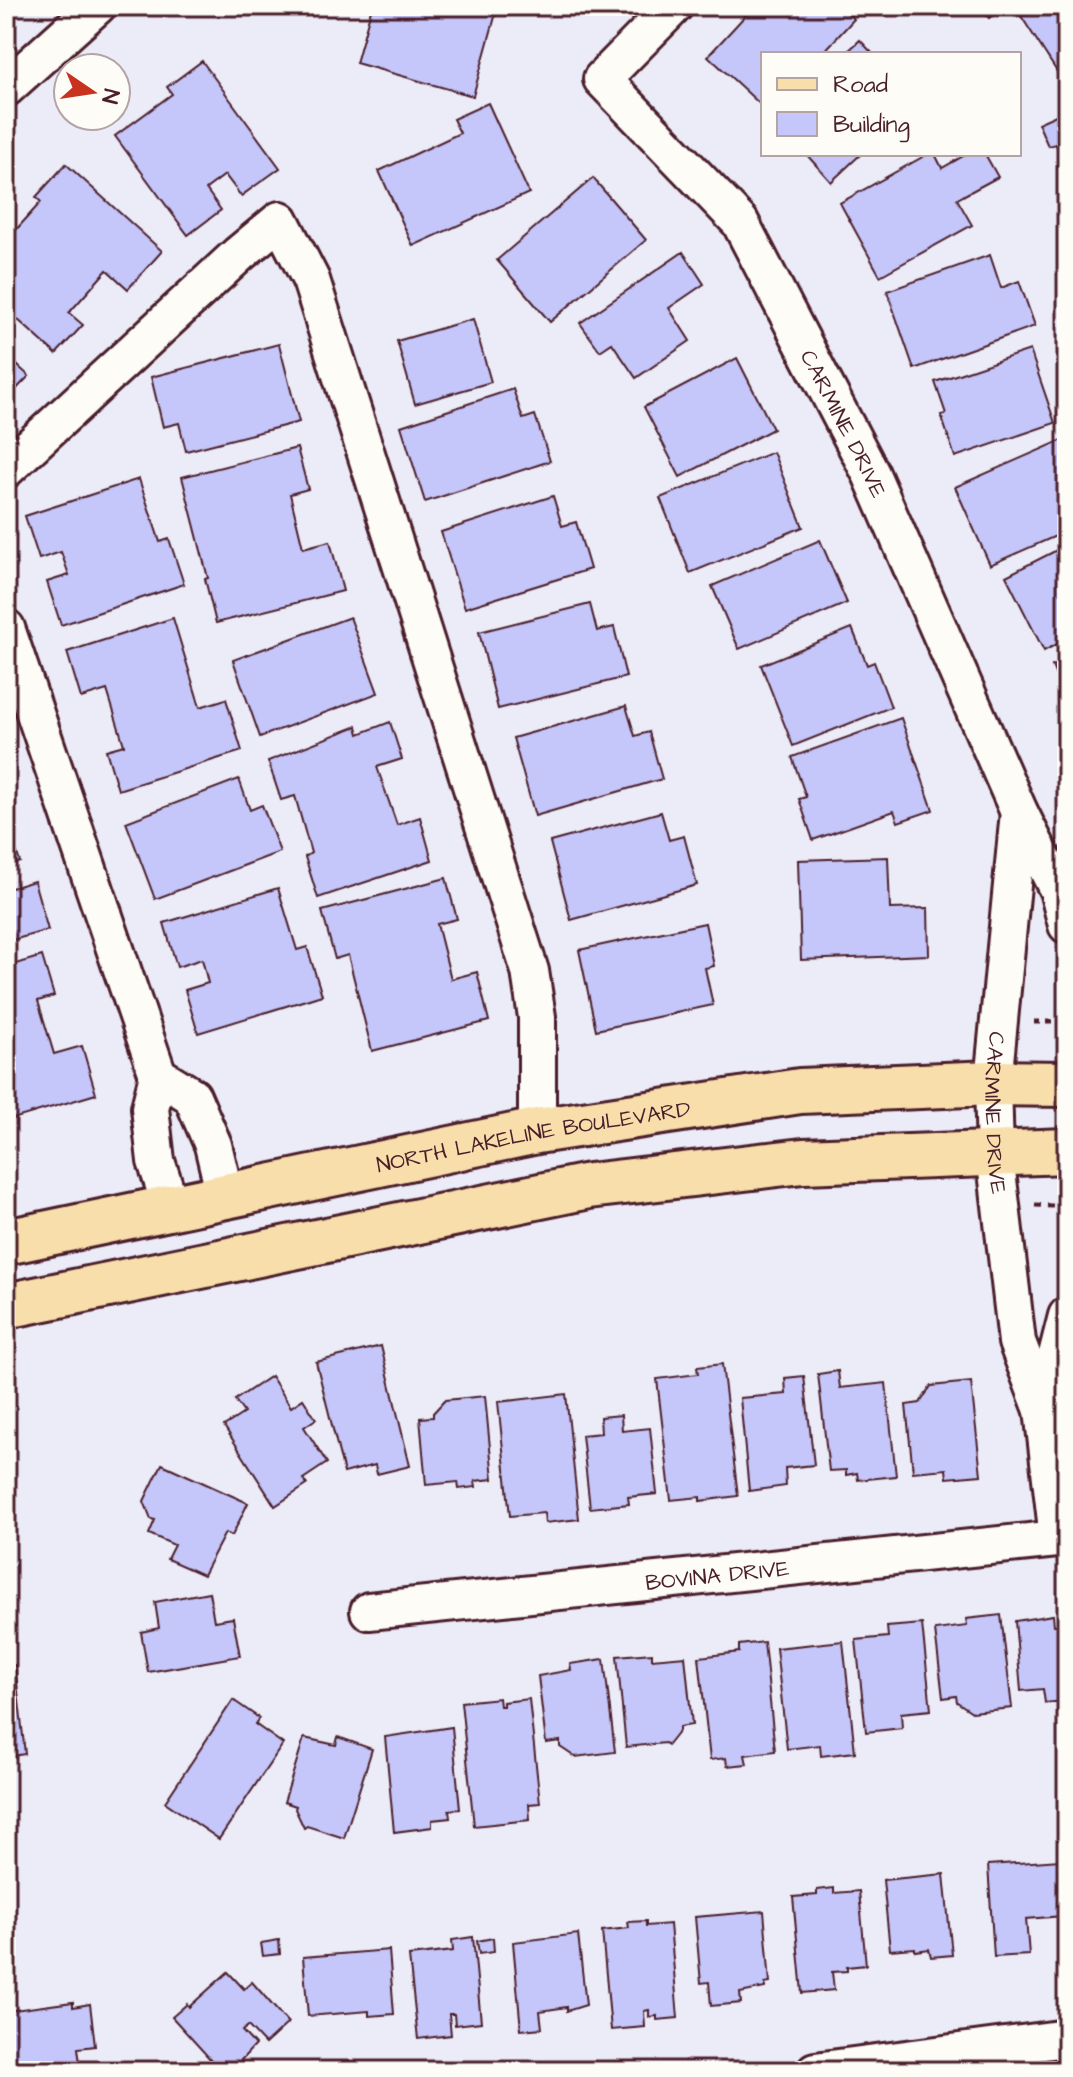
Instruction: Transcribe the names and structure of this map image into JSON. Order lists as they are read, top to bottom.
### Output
{
  "streets": {
    "main road": ["NORTH LAKELINE BOULEVARD"],
    "street": ["CARMINE DRIVE", "BOVINA DRIVE"]
  },
  "crossings": [
    ["CARMINE DRIVE", "NORTH LAKELINE BOULEVARD"],
    ["CARMINE DRIVE", "BOVINA DRIVE"]
  ],
  "legend": ["Road", "Building"],
  "north": "right"
}
